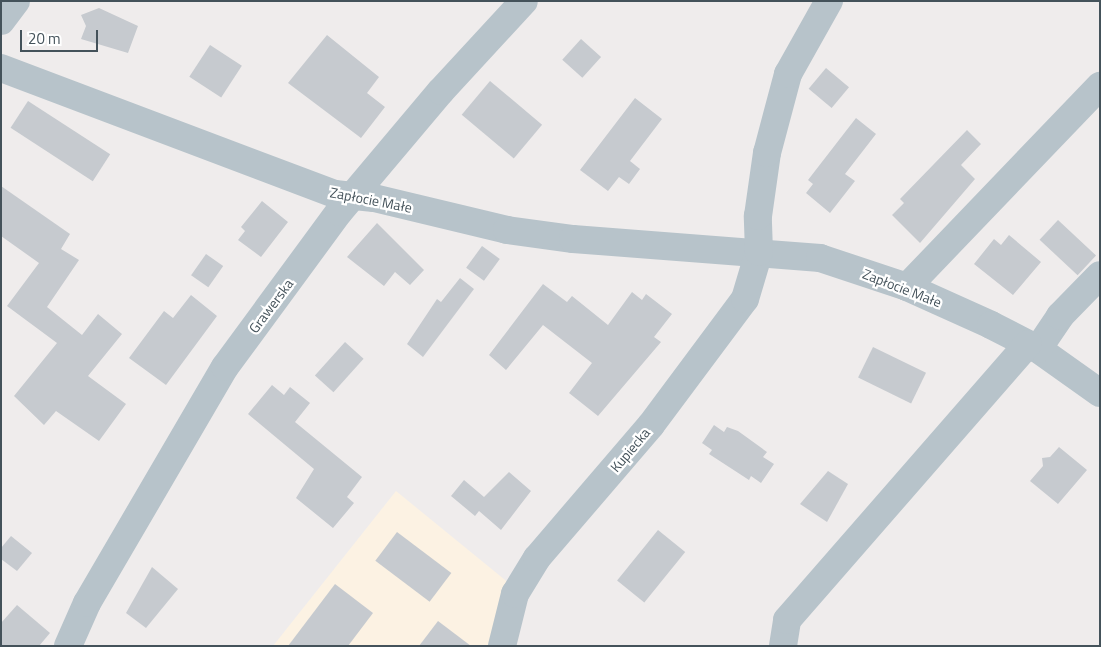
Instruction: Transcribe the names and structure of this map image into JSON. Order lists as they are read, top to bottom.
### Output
{
  "streets": {
    "street": ["Zapłocie Małe", "Grawerska", "Kupiecka"]
  },
  "crossings": [
    ["Zapłocie Małe", "Grawerska"],
    ["Zapłocie Małe", "Kupiecka"]
  ],
  "scale_bar": "20 m"
}
